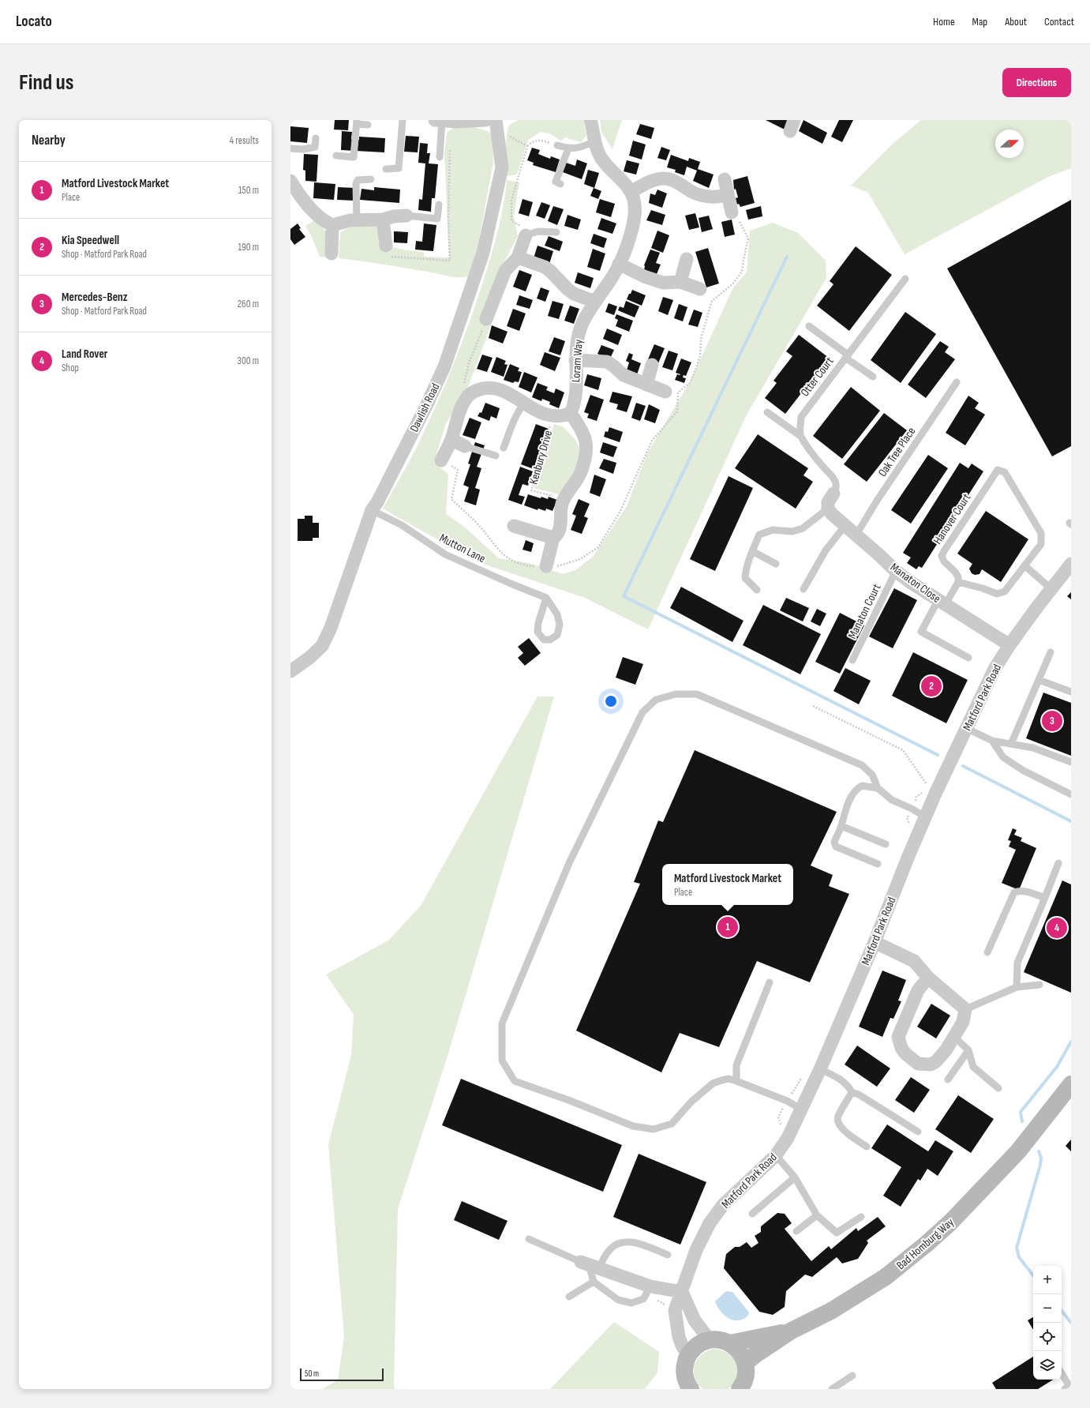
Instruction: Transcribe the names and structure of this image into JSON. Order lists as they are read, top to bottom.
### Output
{
  "streets": {
    "main road": ["Bad Homburg Way"],
    "street": [
      "Loram Way",
      "Dawlish Road",
      "Kenbury Drive",
      "Manaton Close",
      "Matford Park Road"
    ],
    "lane": [
      "Otter Court",
      "Oak Tree Place",
      "Hanover Court",
      "Mutton Lane",
      "Manaton Court"
    ]
  },
  "crossings": [
    ["Loram Way", "Kenbury Drive"],
    ["Dawlish Road", "Mutton Lane"],
    ["Oak Tree Place", "Manaton Close"],
    ["Manaton Close", "Manaton Court"],
    ["Manaton Close", "Matford Park Road"]
  ],
  "scale_bar": "50 m",
  "north": "right",
  "page": {
    "header": "Locato",
    "nav": [
      "Home",
      "Map",
      "About",
      "Contact"
    ],
    "buttons": "Directions",
    "title": "Find us",
    "heading": ["Nearby", "4 results"],
    "list": [
      {
        "mark": "1",
        "name": "Matford Livestock Market",
        "note": "Place",
        "value": "150 m"
      },
      {
        "mark": "2",
        "name": "Kia Speedwell",
        "note": "Shop · Matford Park Road",
        "value": "190 m"
      },
      {
        "mark": "3",
        "name": "Mercedes-Benz",
        "note": "Shop · Matford Park Road",
        "value": "260 m"
      },
      {
        "mark": "4",
        "name": "Land Rover",
        "note": "Shop",
        "value": "300 m"
      }
    ],
    "pins": [
      "2",
      "3",
      "1",
      "4"
    ],
    "popup": ["Matford Livestock Market", "Place"],
    "map_buttons": ["+", "−"],
    "scale": "50 m"
  }
}
